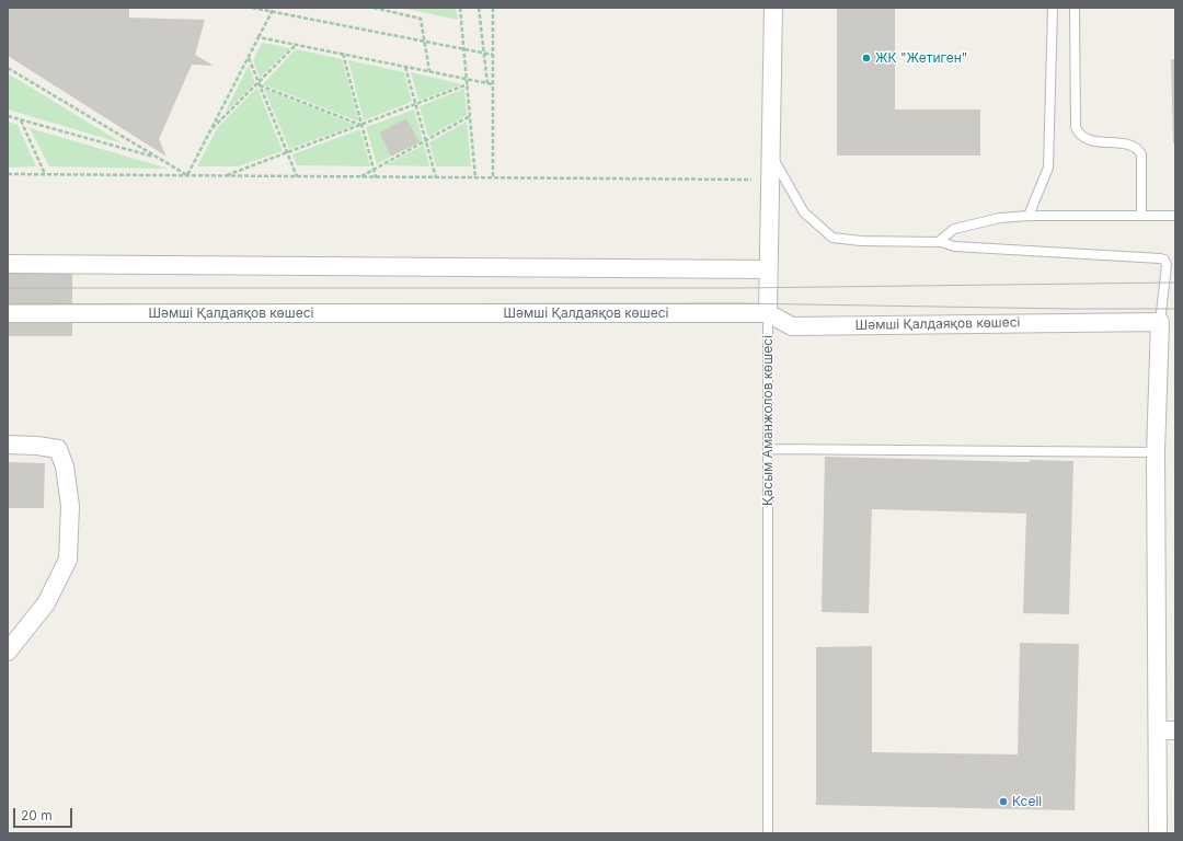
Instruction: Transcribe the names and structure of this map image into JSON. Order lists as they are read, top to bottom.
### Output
{
  "streets": {
    "street": ["Шәмші Қалдаяқов көшесі", "Қасым Аманжолов көшесі"]
  },
  "crossings": [
    ["Шәмші Қалдаяқов көшесі", "Қасым Аманжолов көшесі"]
  ],
  "places": ["ЖК \"Жетиген\"", "Kcell"],
  "scale_bar": "20 m"
}
